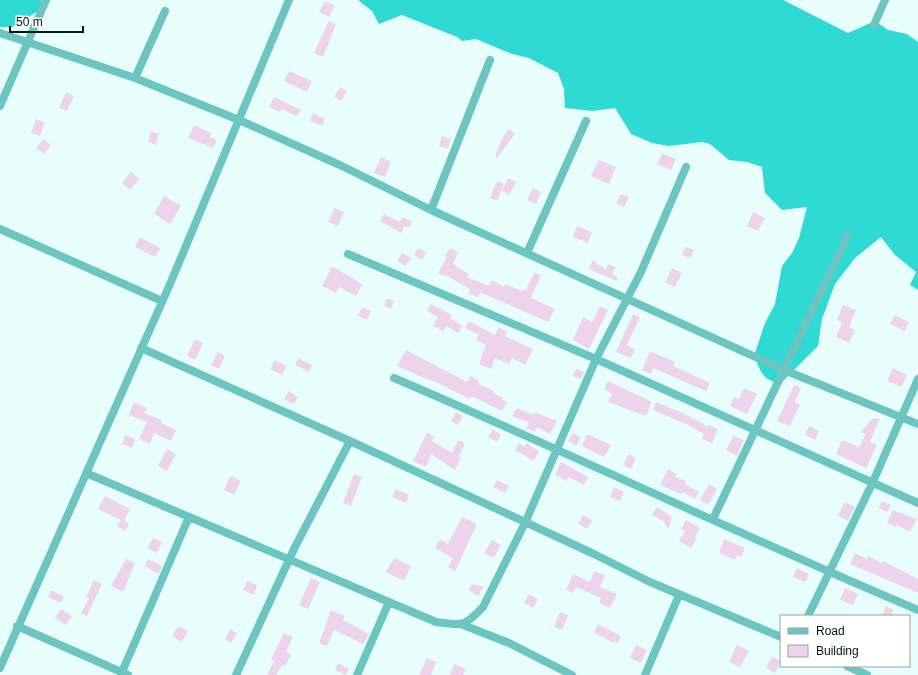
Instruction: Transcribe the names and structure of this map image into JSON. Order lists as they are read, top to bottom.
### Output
{
  "legend": ["Road", "Building"],
  "scale_bar": "50 m"
}
